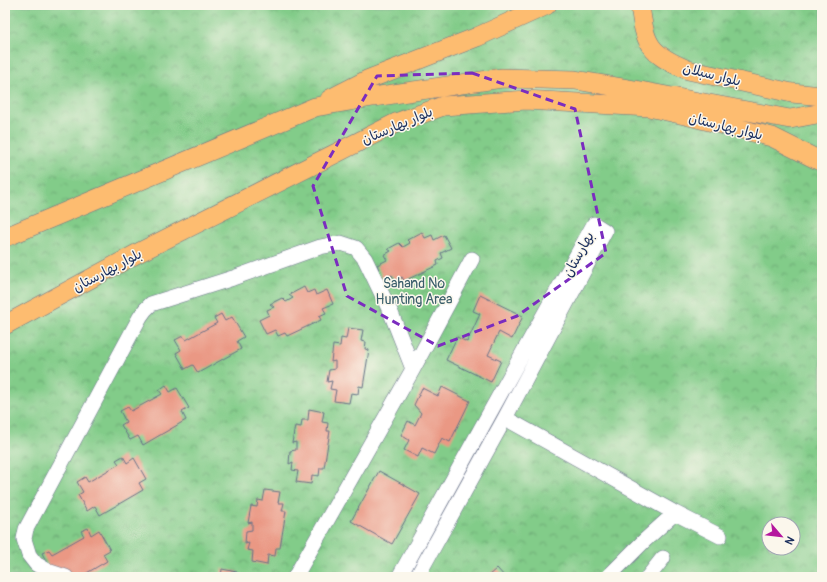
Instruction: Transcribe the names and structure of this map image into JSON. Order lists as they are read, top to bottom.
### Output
{
  "streets": {
    "main road": ["بلوار سبلان", "بلوار بهارستان"],
    "street": ["بهارستان"]
  },
  "parks": ["Sahand No Hunting Area"],
  "north": "bottom right"
}
